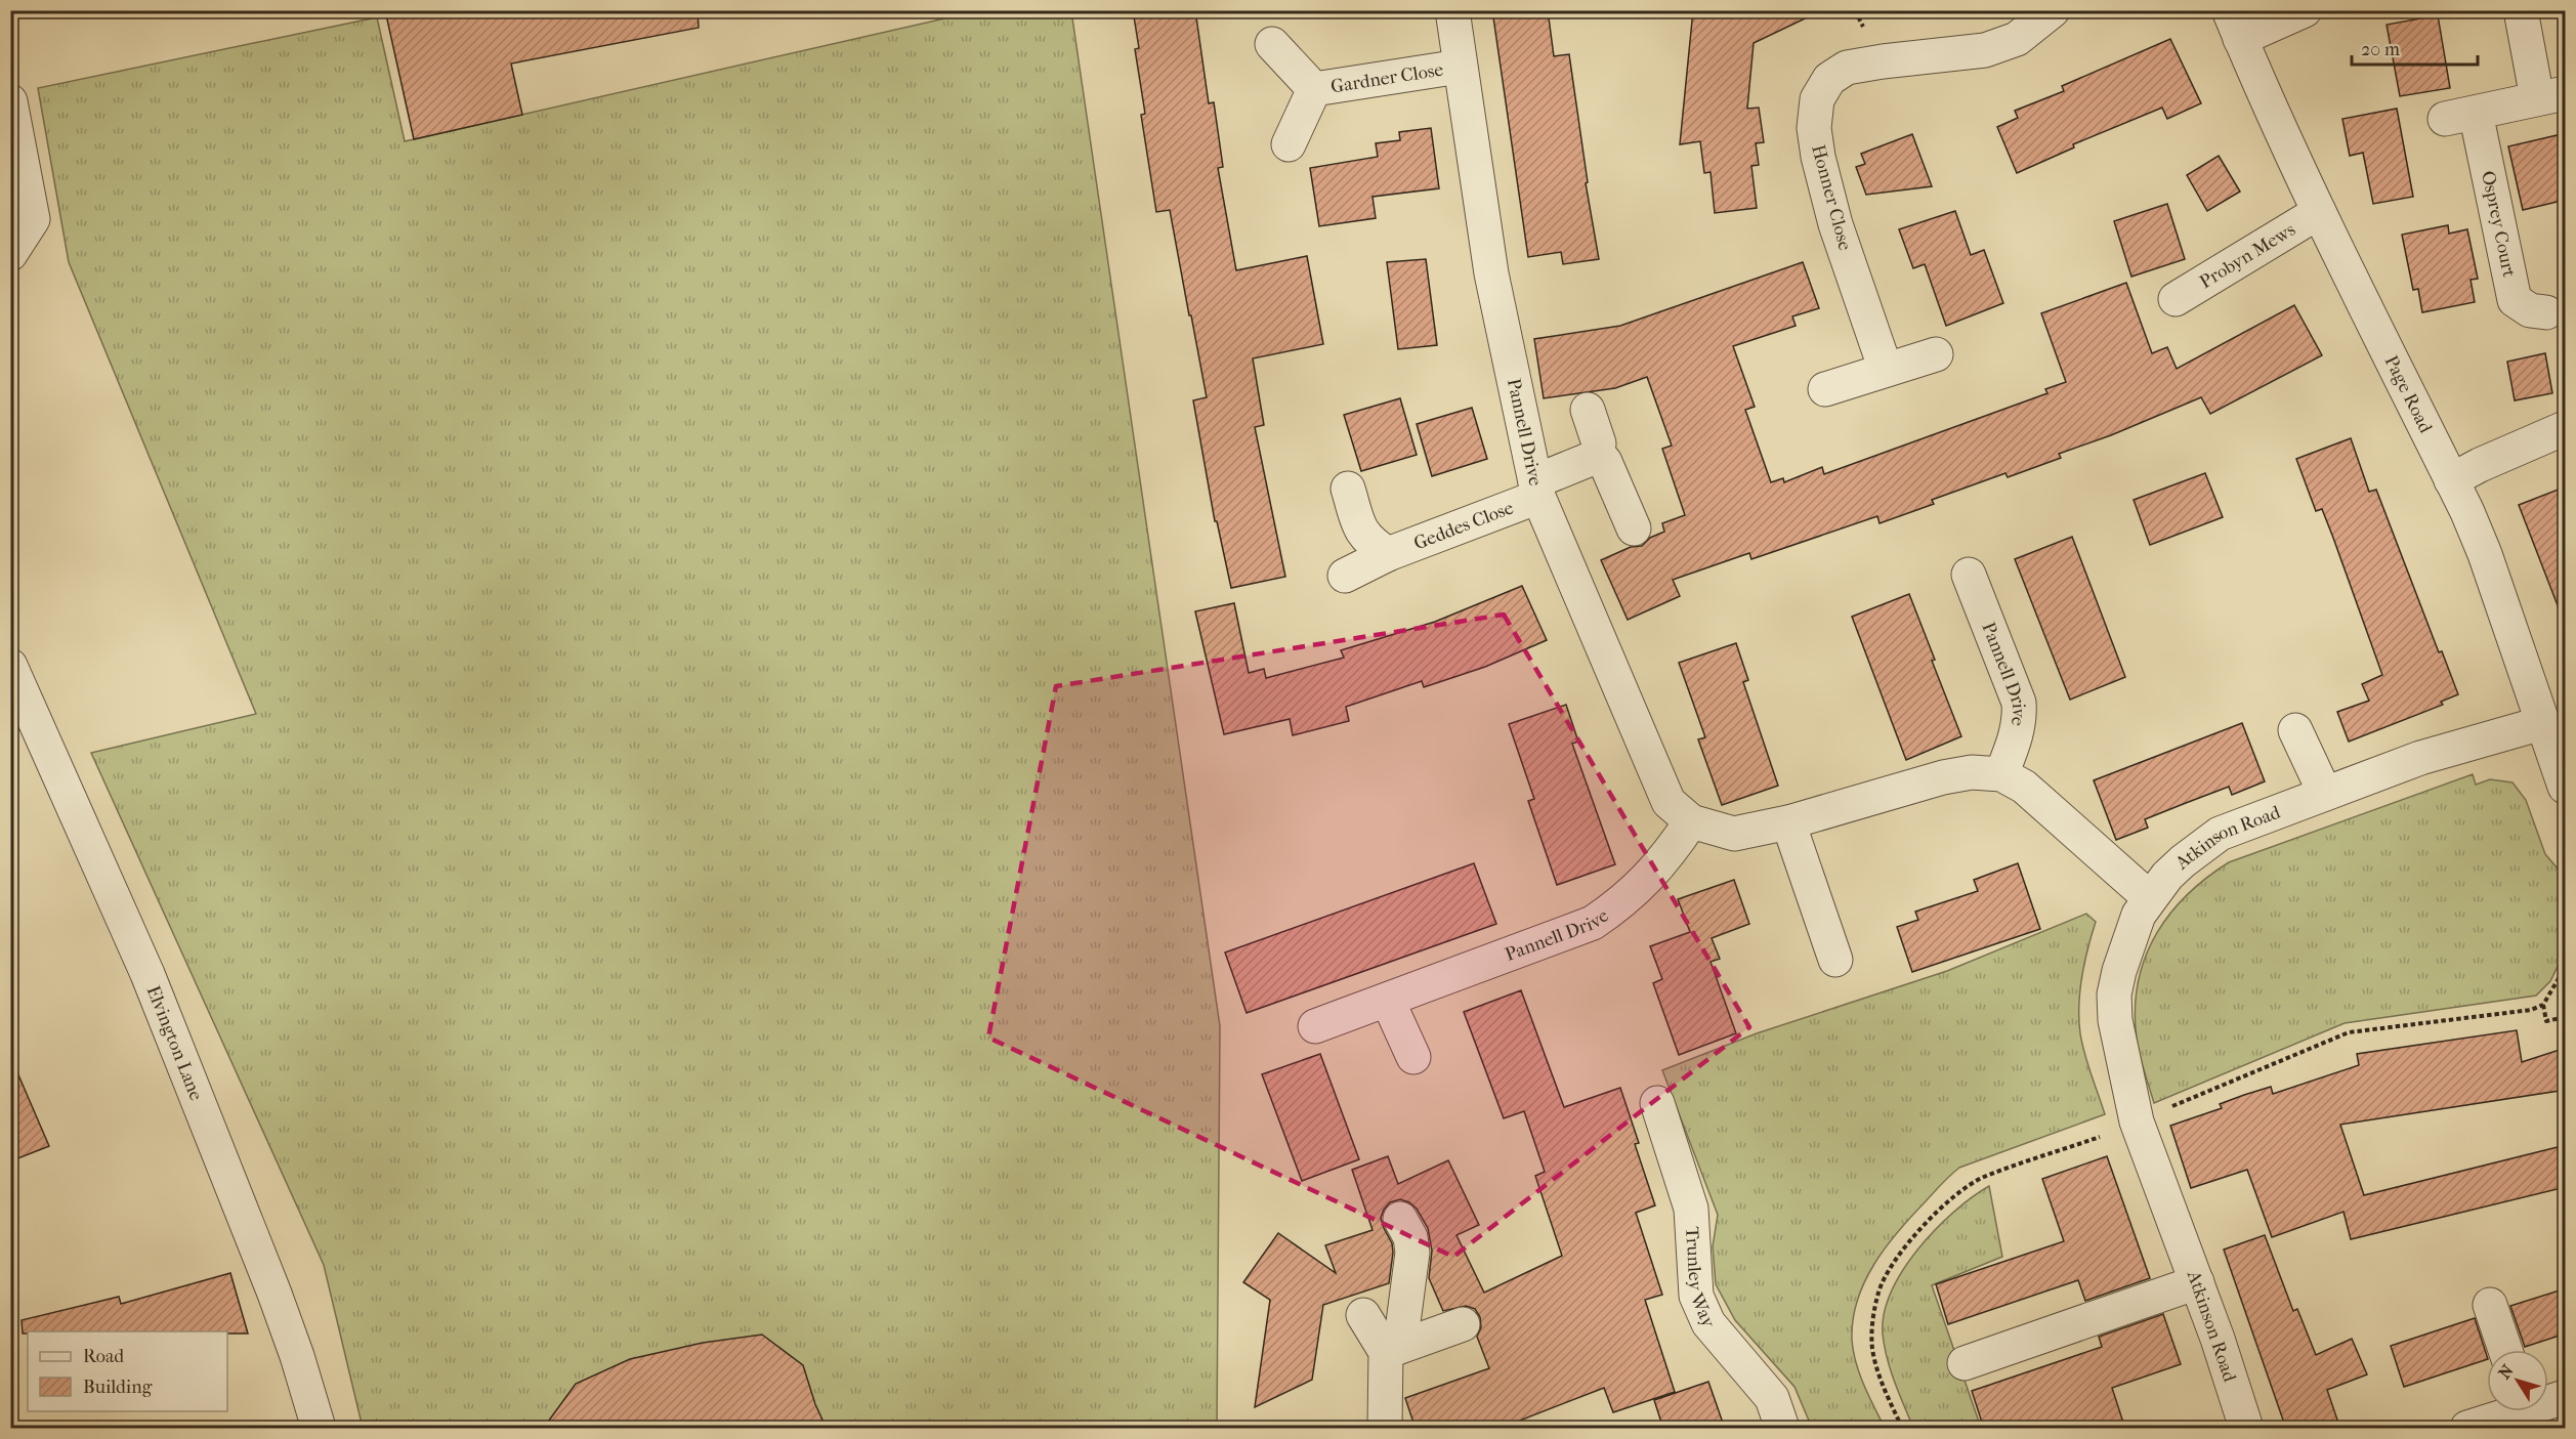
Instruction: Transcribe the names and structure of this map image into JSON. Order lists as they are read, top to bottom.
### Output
{
  "streets": {
    "street": [
      "Gardner Close",
      "Honner Close",
      "Osprey Court",
      "Probyn Mews",
      "Page Road",
      "Pannell Drive",
      "Geddes Close",
      "Atkinson Road",
      "Elvington Lane",
      "Trunley Way"
    ]
  },
  "crossings": [
    ["Gardner Close", "Pannell Drive"],
    ["Probyn Mews", "Page Road"],
    ["Page Road", "Atkinson Road"],
    ["Pannell Drive", "Geddes Close"],
    ["Pannell Drive", "Atkinson Road"]
  ],
  "legend": ["Road", "Building"],
  "scale_bar": "20 m",
  "north": "top left"
}
